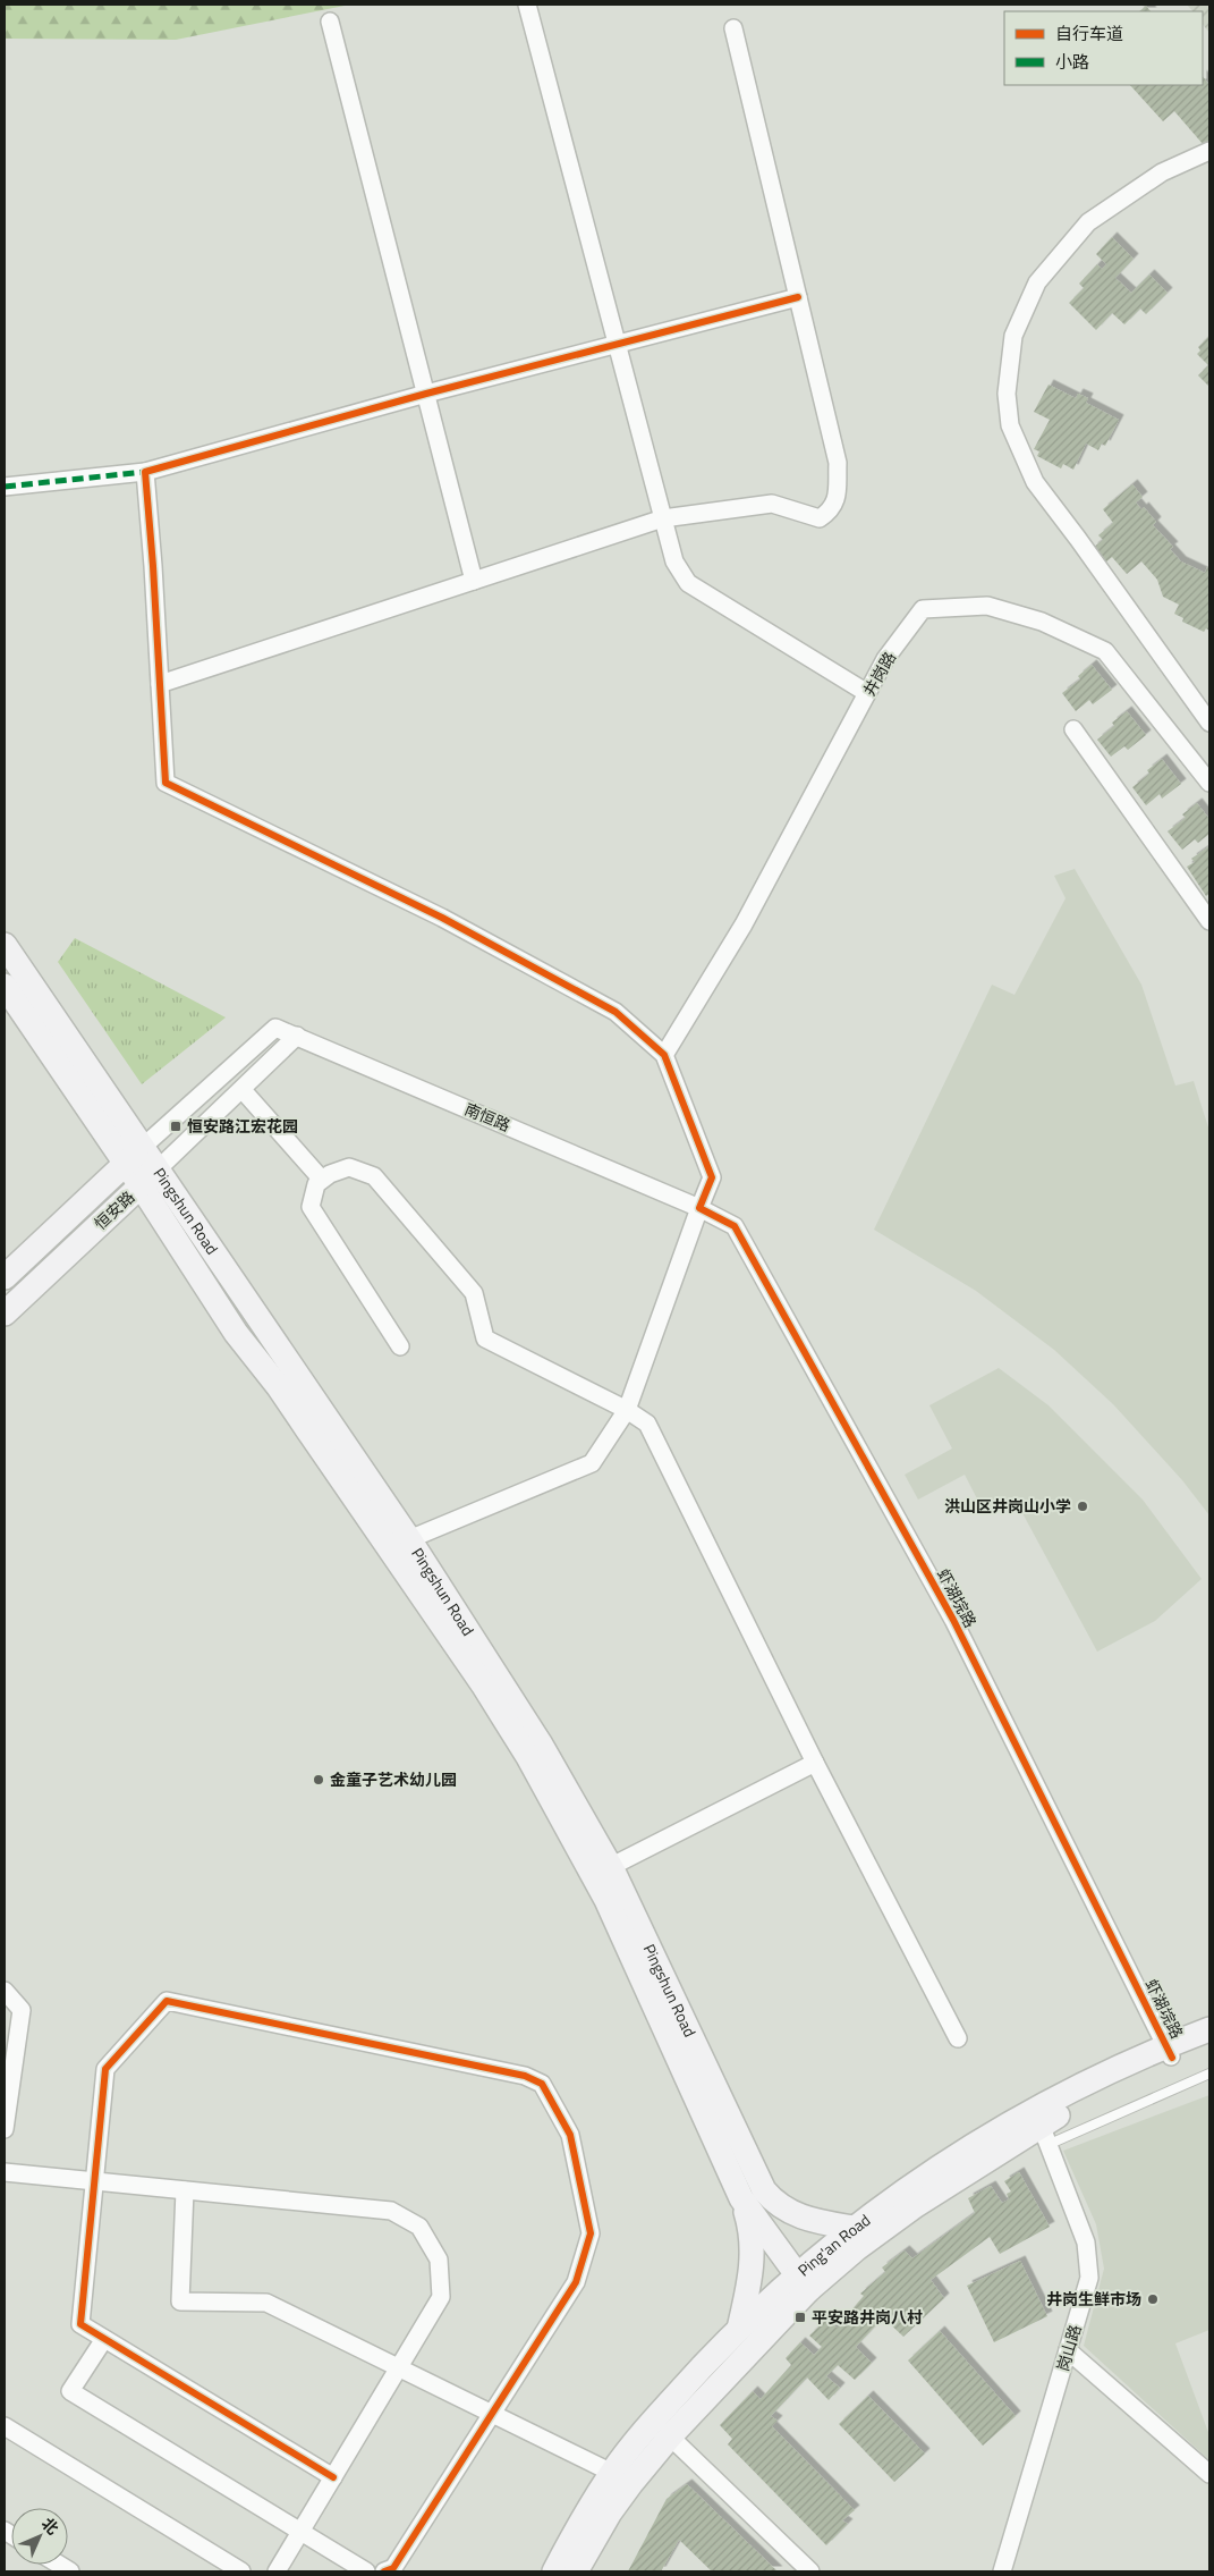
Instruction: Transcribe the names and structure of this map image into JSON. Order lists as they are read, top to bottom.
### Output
{
  "streets": {
    "main road": ["恒安路", "Pingshun Road", "Ping'an Road"],
    "street": [
      "井岗路",
      "南恒路",
      "虾湖垸路",
      "岗山路"
    ]
  },
  "crossings": [
    ["南恒路", "恒安路"],
    ["南恒路", "虾湖垸路"],
    ["恒安路", "Pingshun Road"],
    ["Pingshun Road", "Ping'an Road"],
    ["虾湖垸路", "Ping'an Road"],
    ["Ping'an Road", "岗山路"]
  ],
  "places": {
    "transit": ["恒安路江宏花园", "平安路井岗八村"],
    "other": ["洪山区井岗山小学", "金童子艺术幼儿园", "井岗生鲜市场"]
  },
  "legend": ["自行车道", "小路"],
  "north": "top right"
}
